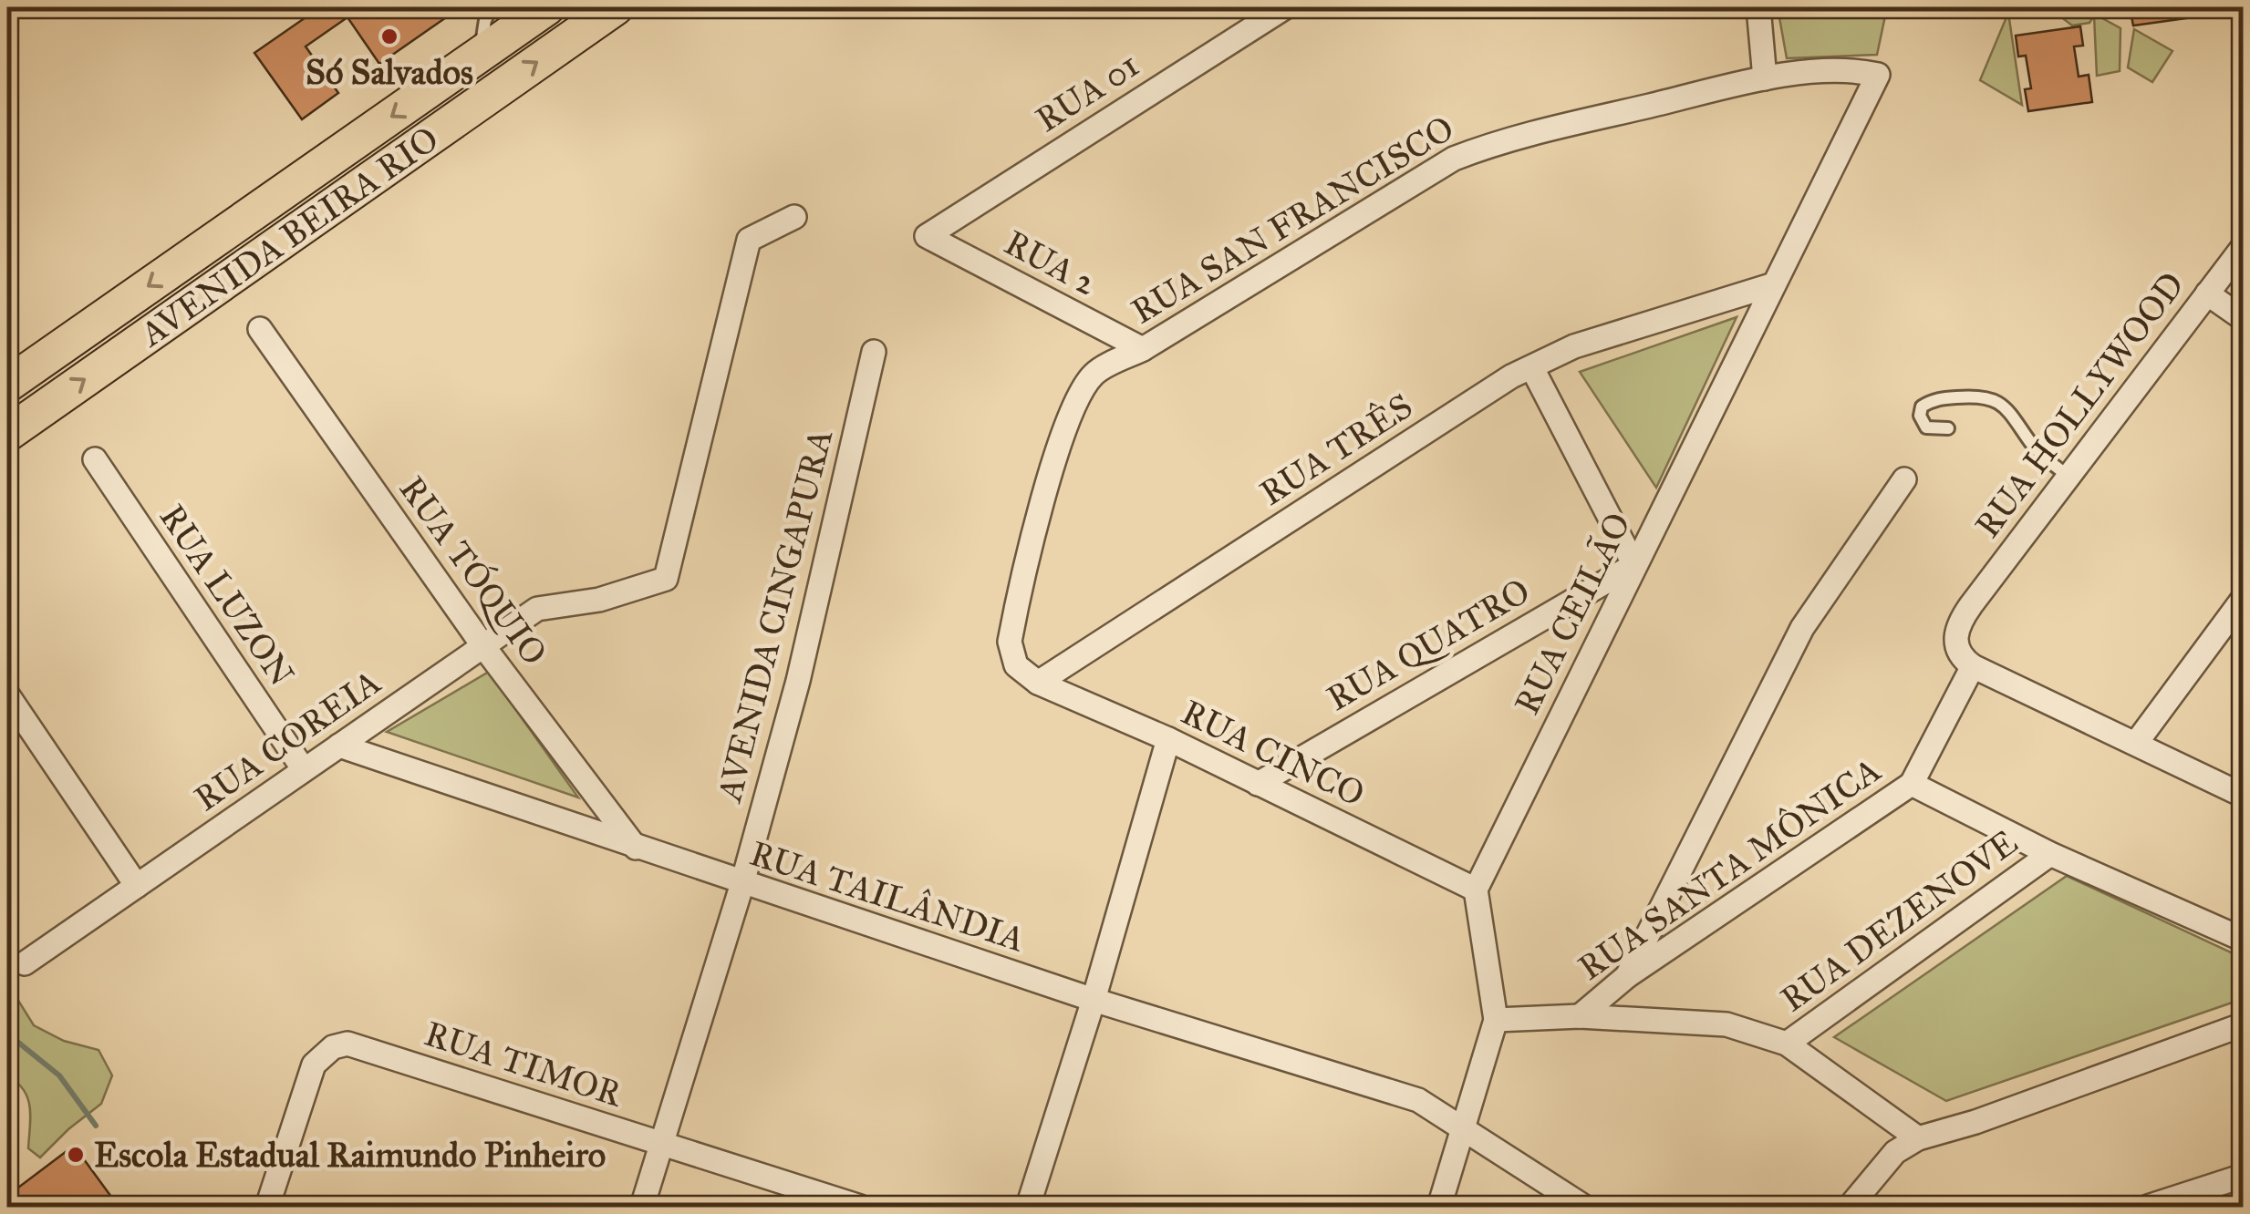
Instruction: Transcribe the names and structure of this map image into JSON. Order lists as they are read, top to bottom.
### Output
{
  "streets": {
    "main road": ["AVENIDA BEIRA RIO"],
    "street": [
      "RUA 01",
      "RUA SAN FRANCISCO",
      "RUA 2",
      "RUA HOLLYWOOD",
      "RUA TRÊS",
      "RUA TÓQUIO",
      "RUA LUZON",
      "RUA CEILÃO",
      "AVENIDA CINGAPURA",
      "RUA QUATRO",
      "RUA COREIA",
      "RUA CINCO",
      "RUA SANTA MÔNICA",
      "RUA TAILÂNDIA",
      "RUA DEZENOVE",
      "RUA TIMOR"
    ]
  },
  "crossings": [
    ["RUA 01", "RUA 2"],
    ["RUA SAN FRANCISCO", "RUA 2"],
    ["RUA SAN FRANCISCO", "RUA TRÊS"],
    ["RUA SAN FRANCISCO", "RUA CEILÃO"],
    ["RUA SAN FRANCISCO", "RUA CINCO"],
    ["RUA TRÊS", "RUA CEILÃO"],
    ["RUA TRÊS", "RUA CINCO"],
    ["RUA TÓQUIO", "RUA COREIA"],
    ["RUA TÓQUIO", "RUA TAILÂNDIA"],
    ["RUA LUZON", "RUA COREIA"],
    ["RUA CEILÃO", "RUA QUATRO"],
    ["RUA CEILÃO", "RUA CINCO"],
    ["AVENIDA CINGAPURA", "RUA TAILÂNDIA"],
    ["AVENIDA CINGAPURA", "RUA TIMOR"],
    ["RUA QUATRO", "RUA CINCO"],
    ["RUA COREIA", "RUA TAILÂNDIA"],
    ["RUA SANTA MÔNICA", "RUA DEZENOVE"]
  ],
  "places": ["Só Salvados", "Escola Estadual Raimundo Pinheiro"]
}
